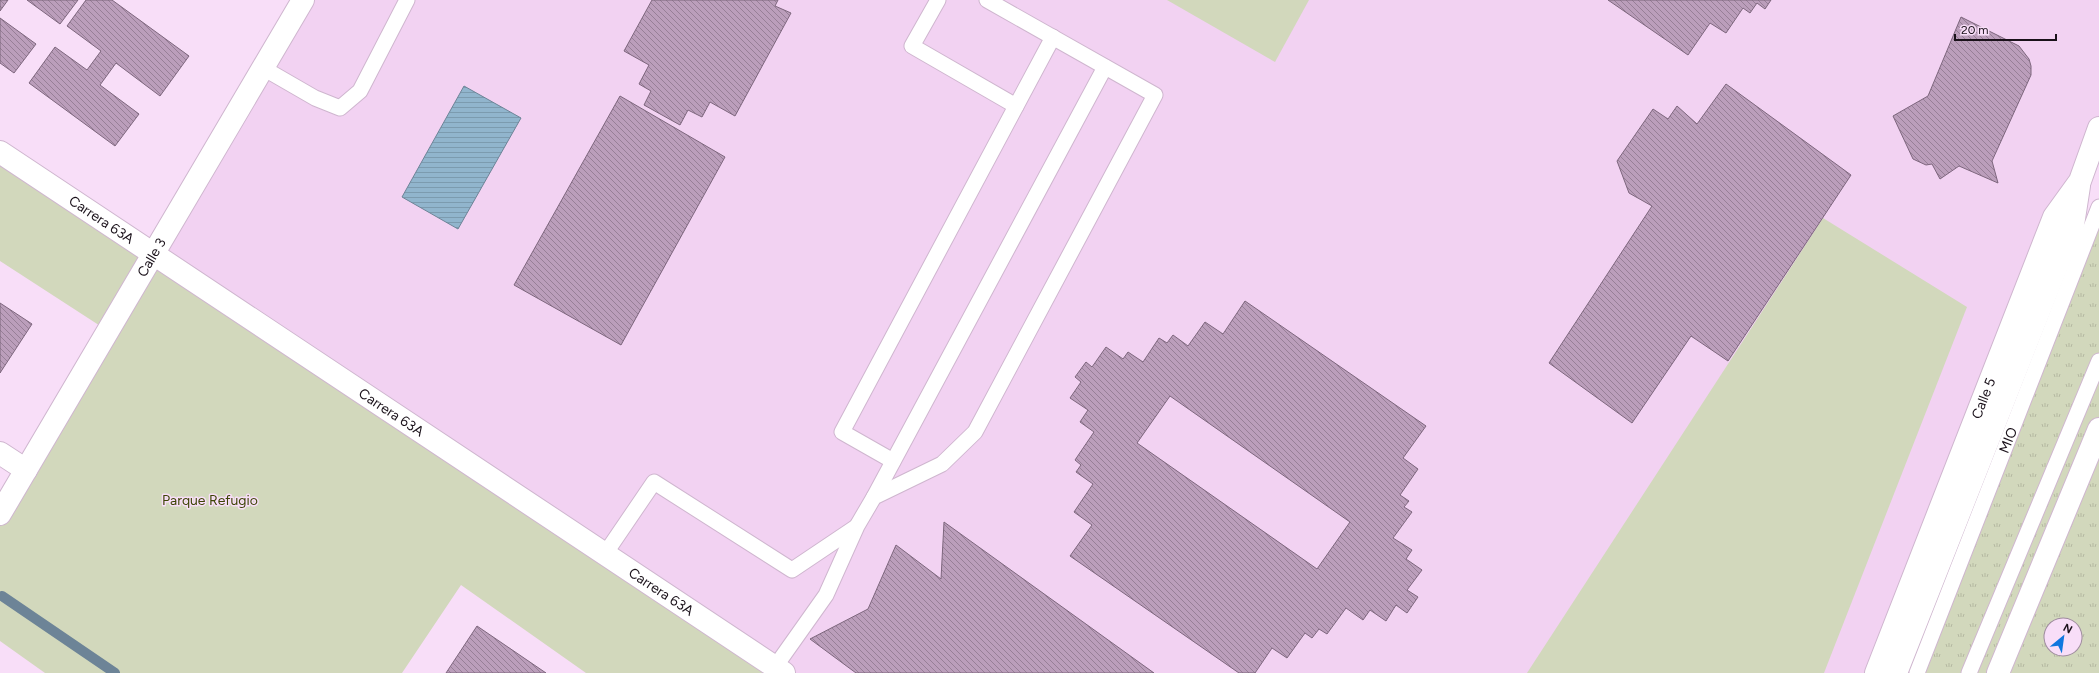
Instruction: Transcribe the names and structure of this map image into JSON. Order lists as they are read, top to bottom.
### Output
{
  "streets": {
    "street": ["Carrera 63A", "Calle 3", "Calle 5"],
    "lane": ["MIO"]
  },
  "crossings": [
    ["Carrera 63A", "Calle 3"]
  ],
  "parks": ["Parque Refugio"],
  "scale_bar": "20 m",
  "north": "top right"
}
